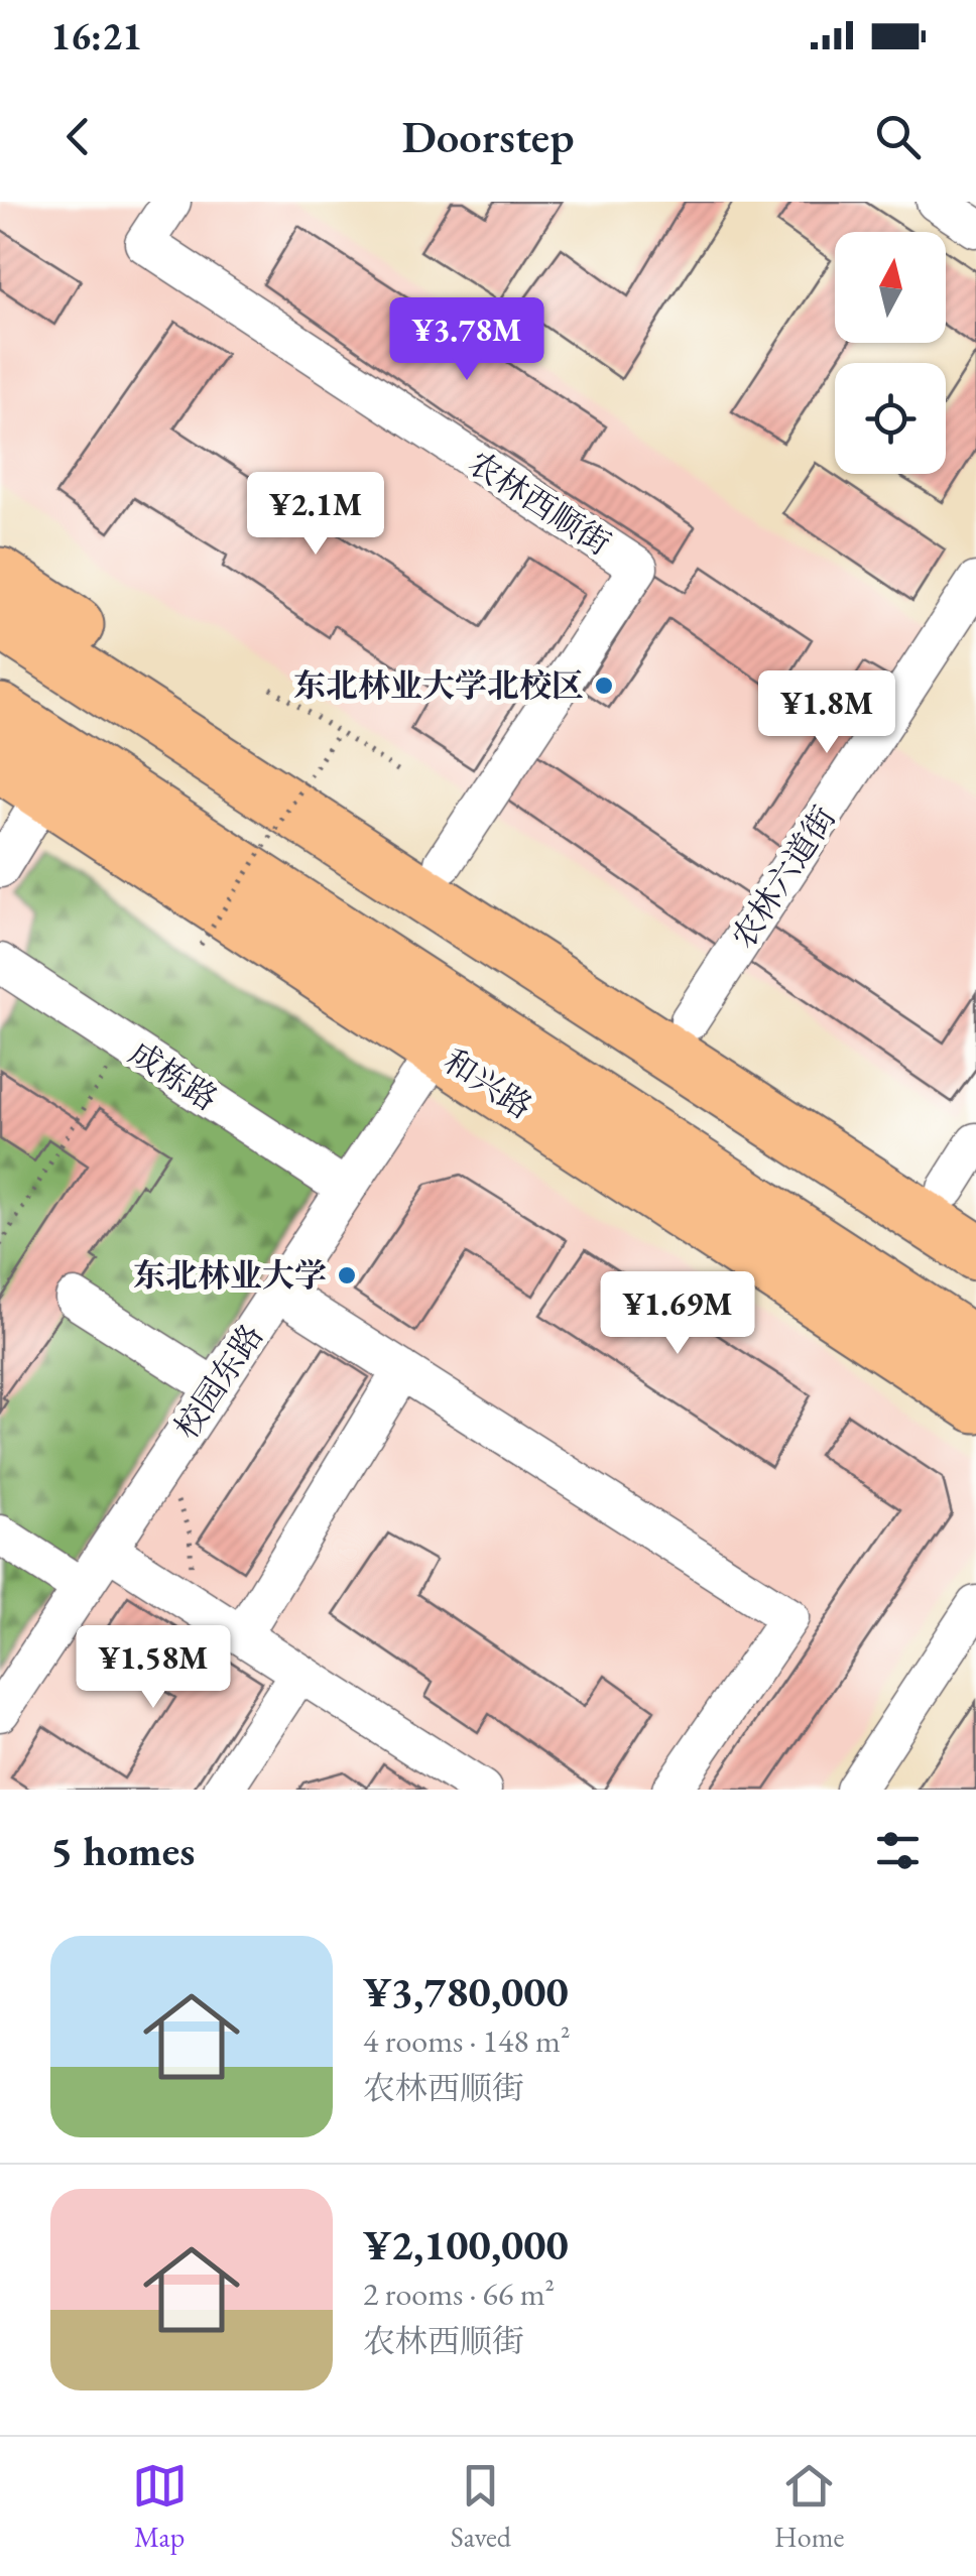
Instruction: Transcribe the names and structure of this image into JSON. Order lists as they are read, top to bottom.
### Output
{
  "streets": {
    "highway": ["和兴路"],
    "street": [
      "农林西顺街",
      "农林六道街",
      "成栋路",
      "校园东路"
    ]
  },
  "crossings": [
    ["成栋路", "校园东路"],
    ["和兴路", "校园东路"]
  ],
  "places": ["东北林业大学北校区", "东北林业大学"],
  "north": "top",
  "page": {
    "status": "16:21",
    "header": "Doorstep",
    "price": [
      "¥3.78M",
      "¥2.1M",
      "¥1.8M",
      "¥1.69M",
      "¥1.58M"
    ],
    "heading": "5 homes",
    "list": [
      {
        "name": "¥3,780,000",
        "note": "4 rooms · 148 m² · 农林西顺街"
      },
      {
        "name": "¥2,100,000",
        "note": "2 rooms · 66 m² · 农林西顺街"
      }
    ],
    "tabs": ["Map", "Saved", "Home"]
  }
}
